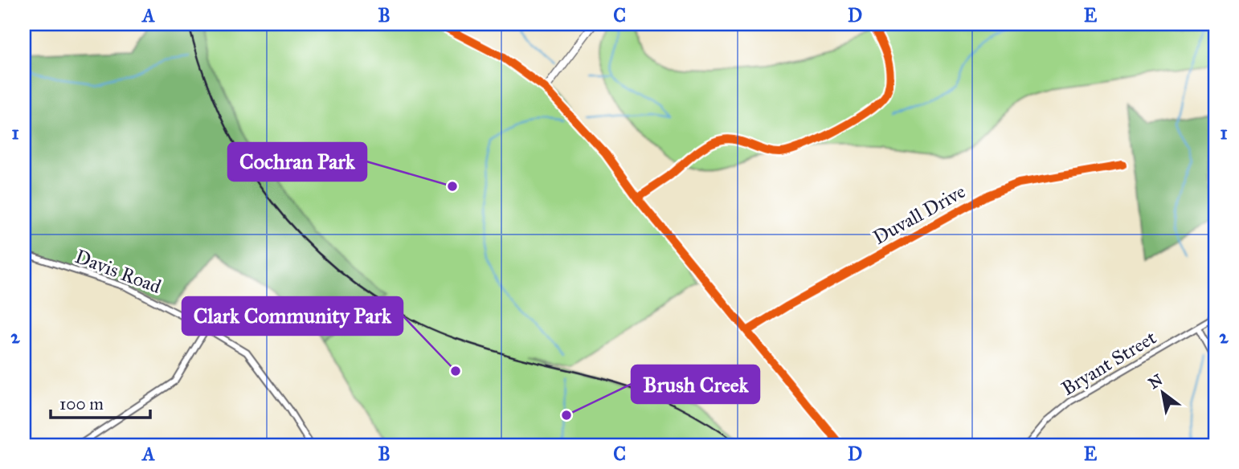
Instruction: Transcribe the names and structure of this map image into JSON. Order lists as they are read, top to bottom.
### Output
{
  "streets": {
    "street": ["Duvall Drive", "Davis Road", "Bryant Street"]
  },
  "places": ["Cochran Park", "Clark Community Park", "Brush Creek"],
  "scale_bar": "100 m",
  "north": "top left",
  "grid": {
    "columns": [
      "A",
      "B",
      "C",
      "D",
      "E"
    ],
    "rows": ["1", "2"]
  }
}
